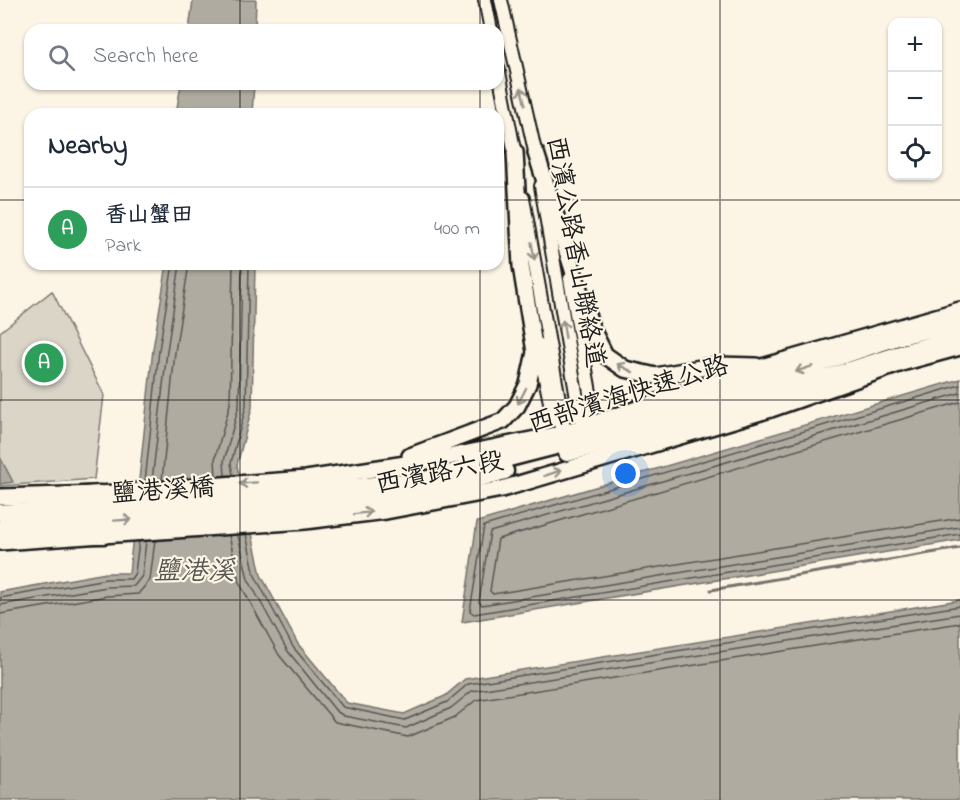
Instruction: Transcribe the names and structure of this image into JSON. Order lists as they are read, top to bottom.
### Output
{
  "streets": {
    "highway": ["西部濱海快速公路", "鹽港溪橋"],
    "main road": ["西濱路六段"],
    "street": ["西濱公路香山聯絡道"]
  },
  "crossings": [
    ["西濱公路香山聯絡道", "西部濱海快速公路"],
    ["西濱公路香山聯絡道", "西濱路六段"],
    ["西部濱海快速公路", "西濱路六段"],
    ["西部濱海快速公路", "鹽港溪橋"],
    ["西濱路六段", "鹽港溪橋"]
  ],
  "water": ["鹽港溪"],
  "page": {
    "map_buttons": ["+", "−"],
    "search": "Search here",
    "heading": "Nearby",
    "list": [
      {
        "mark": "A",
        "name": "香山蟹田",
        "note": "Park",
        "value": "400 m"
      }
    ],
    "pins": "A"
  }
}
